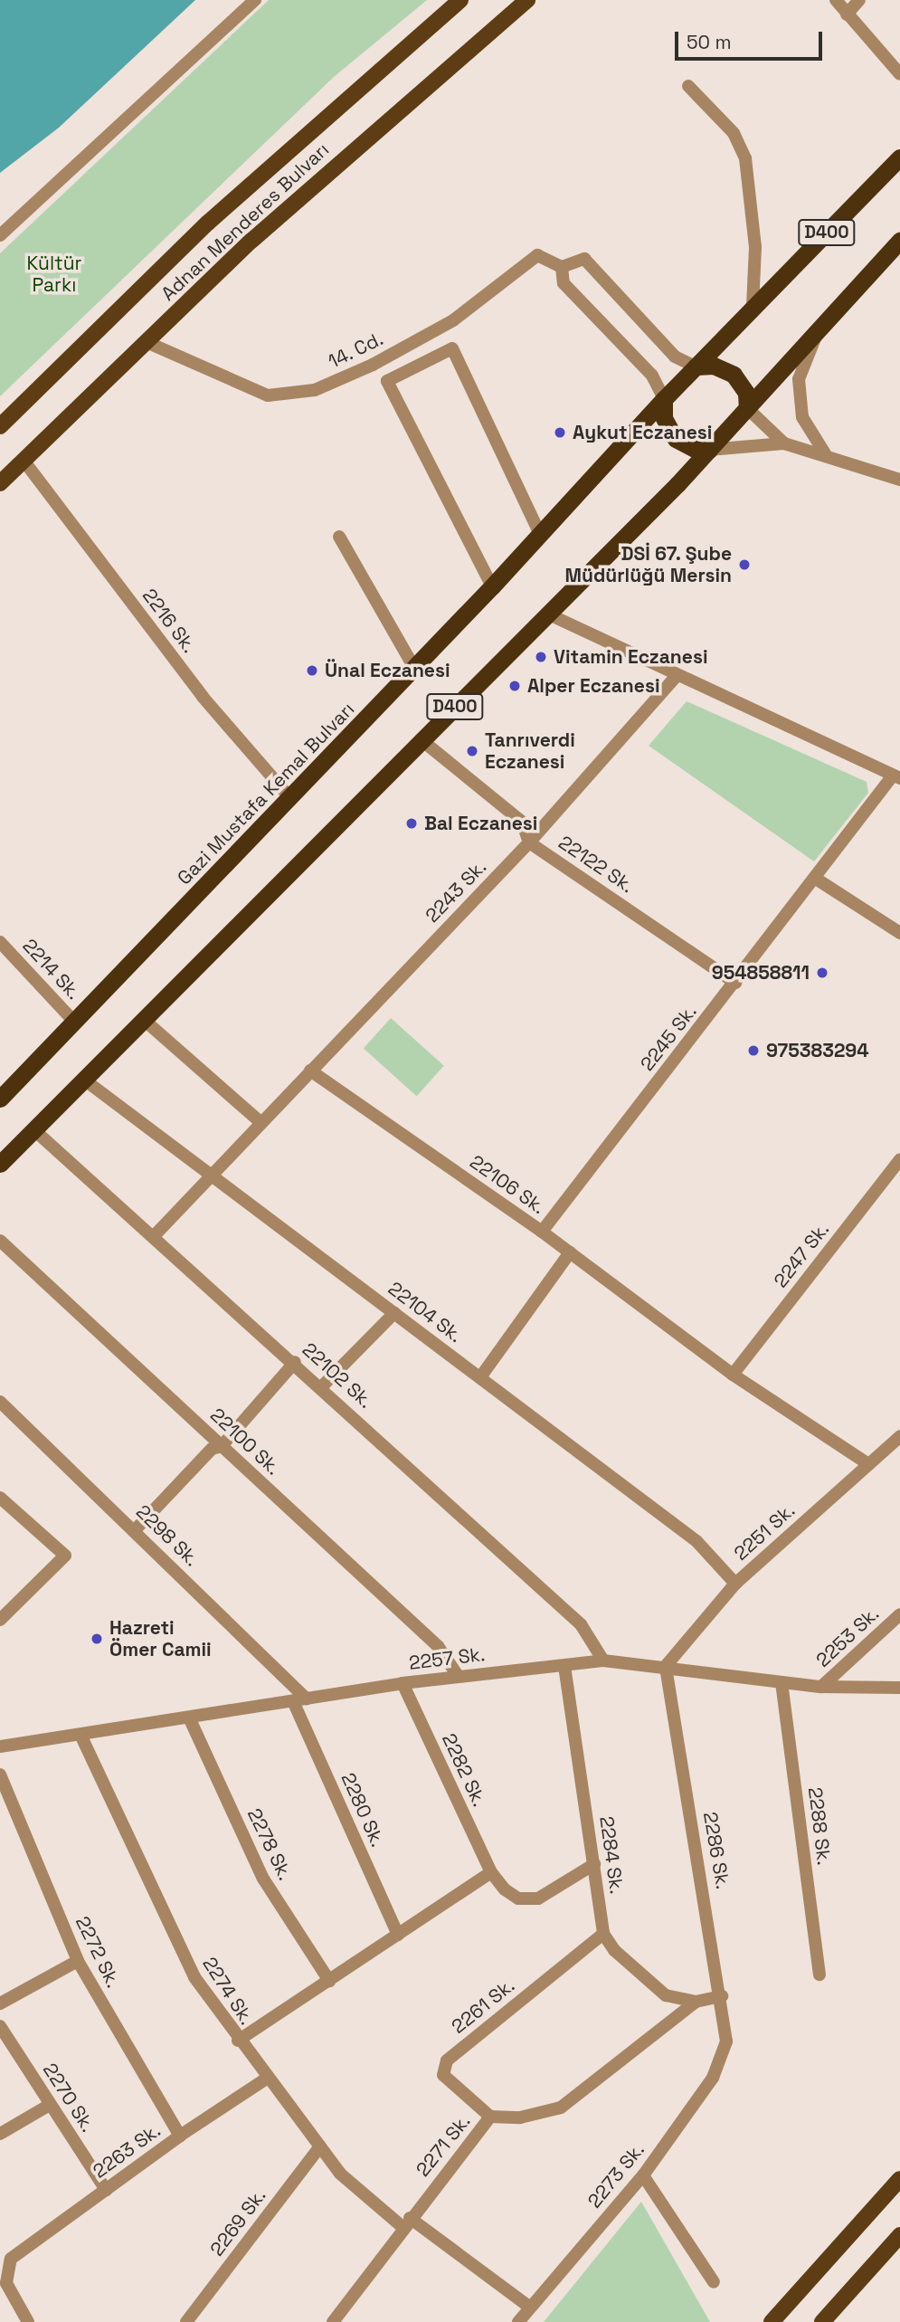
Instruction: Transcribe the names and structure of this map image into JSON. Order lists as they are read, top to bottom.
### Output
{
  "streets": {
    "highway": ["D400", "Gazi Mustafa Kemal Bulvarı"],
    "main road": ["Adnan Menderes Bulvarı"],
    "street": [
      "14. Cd.",
      "2216 Sk.",
      "22122 Sk.",
      "2243 Sk.",
      "2214 Sk.",
      "2245 Sk.",
      "22106 Sk.",
      "2247 Sk.",
      "22104 Sk.",
      "22102 Sk.",
      "22100 Sk.",
      "2251 Sk.",
      "2298 Sk.",
      "2253 Sk.",
      "2257 Sk.",
      "2282 Sk.",
      "2280 Sk.",
      "2288 Sk.",
      "2278 Sk.",
      "2286 Sk.",
      "2284 Sk.",
      "2272 Sk.",
      "2274 Sk.",
      "2261 Sk.",
      "2270 Sk.",
      "2271 Sk.",
      "2263 Sk.",
      "2273 Sk.",
      "2269 Sk."
    ]
  },
  "crossings": [
    ["Adnan Menderes Bulvarı", "14. Cd."],
    ["Adnan Menderes Bulvarı", "2216 Sk."],
    ["D400", "14. Cd."],
    ["D400", "Gazi Mustafa Kemal Bulvarı"],
    ["D400", "22122 Sk."],
    ["D400", "22104 Sk."],
    ["D400", "22102 Sk."],
    ["14. Cd.", "Gazi Mustafa Kemal Bulvarı"],
    ["2216 Sk.", "Gazi Mustafa Kemal Bulvarı"],
    ["Gazi Mustafa Kemal Bulvarı", "2214 Sk."],
    ["22122 Sk.", "2243 Sk."],
    ["22122 Sk.", "2245 Sk."],
    ["2243 Sk.", "22106 Sk."],
    ["2245 Sk.", "22106 Sk."],
    ["22106 Sk.", "2247 Sk."],
    ["22106 Sk.", "2251 Sk."],
    ["22104 Sk.", "2251 Sk."],
    ["22102 Sk.", "2257 Sk."],
    ["22100 Sk.", "2257 Sk."],
    ["2251 Sk.", "2257 Sk."],
    ["2251 Sk.", "2286 Sk."],
    ["2298 Sk.", "2257 Sk."],
    ["2253 Sk.", "2257 Sk."],
    ["2257 Sk.", "2282 Sk."],
    ["2257 Sk.", "2280 Sk."],
    ["2257 Sk.", "2288 Sk."],
    ["2257 Sk.", "2278 Sk."],
    ["2257 Sk.", "2286 Sk."],
    ["2257 Sk.", "2284 Sk."],
    ["2257 Sk.", "2274 Sk."],
    ["2282 Sk.", "2284 Sk."],
    ["2286 Sk.", "2271 Sk."],
    ["2286 Sk.", "2273 Sk."],
    ["2284 Sk.", "2261 Sk."],
    ["2272 Sk.", "2263 Sk."],
    ["2274 Sk.", "2271 Sk."],
    ["2274 Sk.", "2263 Sk."],
    ["2274 Sk.", "2273 Sk."],
    ["2274 Sk.", "2269 Sk."],
    ["2261 Sk.", "2271 Sk."],
    ["2270 Sk.", "2263 Sk."]
  ],
  "parks": ["Kültür Parkı"],
  "places": [
    "Aykut Eczanesi",
    "DSİ 67. Şube Müdürlüğü Mersin",
    "Vitamin Eczanesi",
    "Ünal Eczanesi",
    "Alper Eczanesi",
    "Tanrıverdi Eczanesi",
    "Bal Eczanesi",
    "954858811",
    "975383294",
    "Hazreti Ömer Camii"
  ],
  "scale_bar": "50 m"
}
